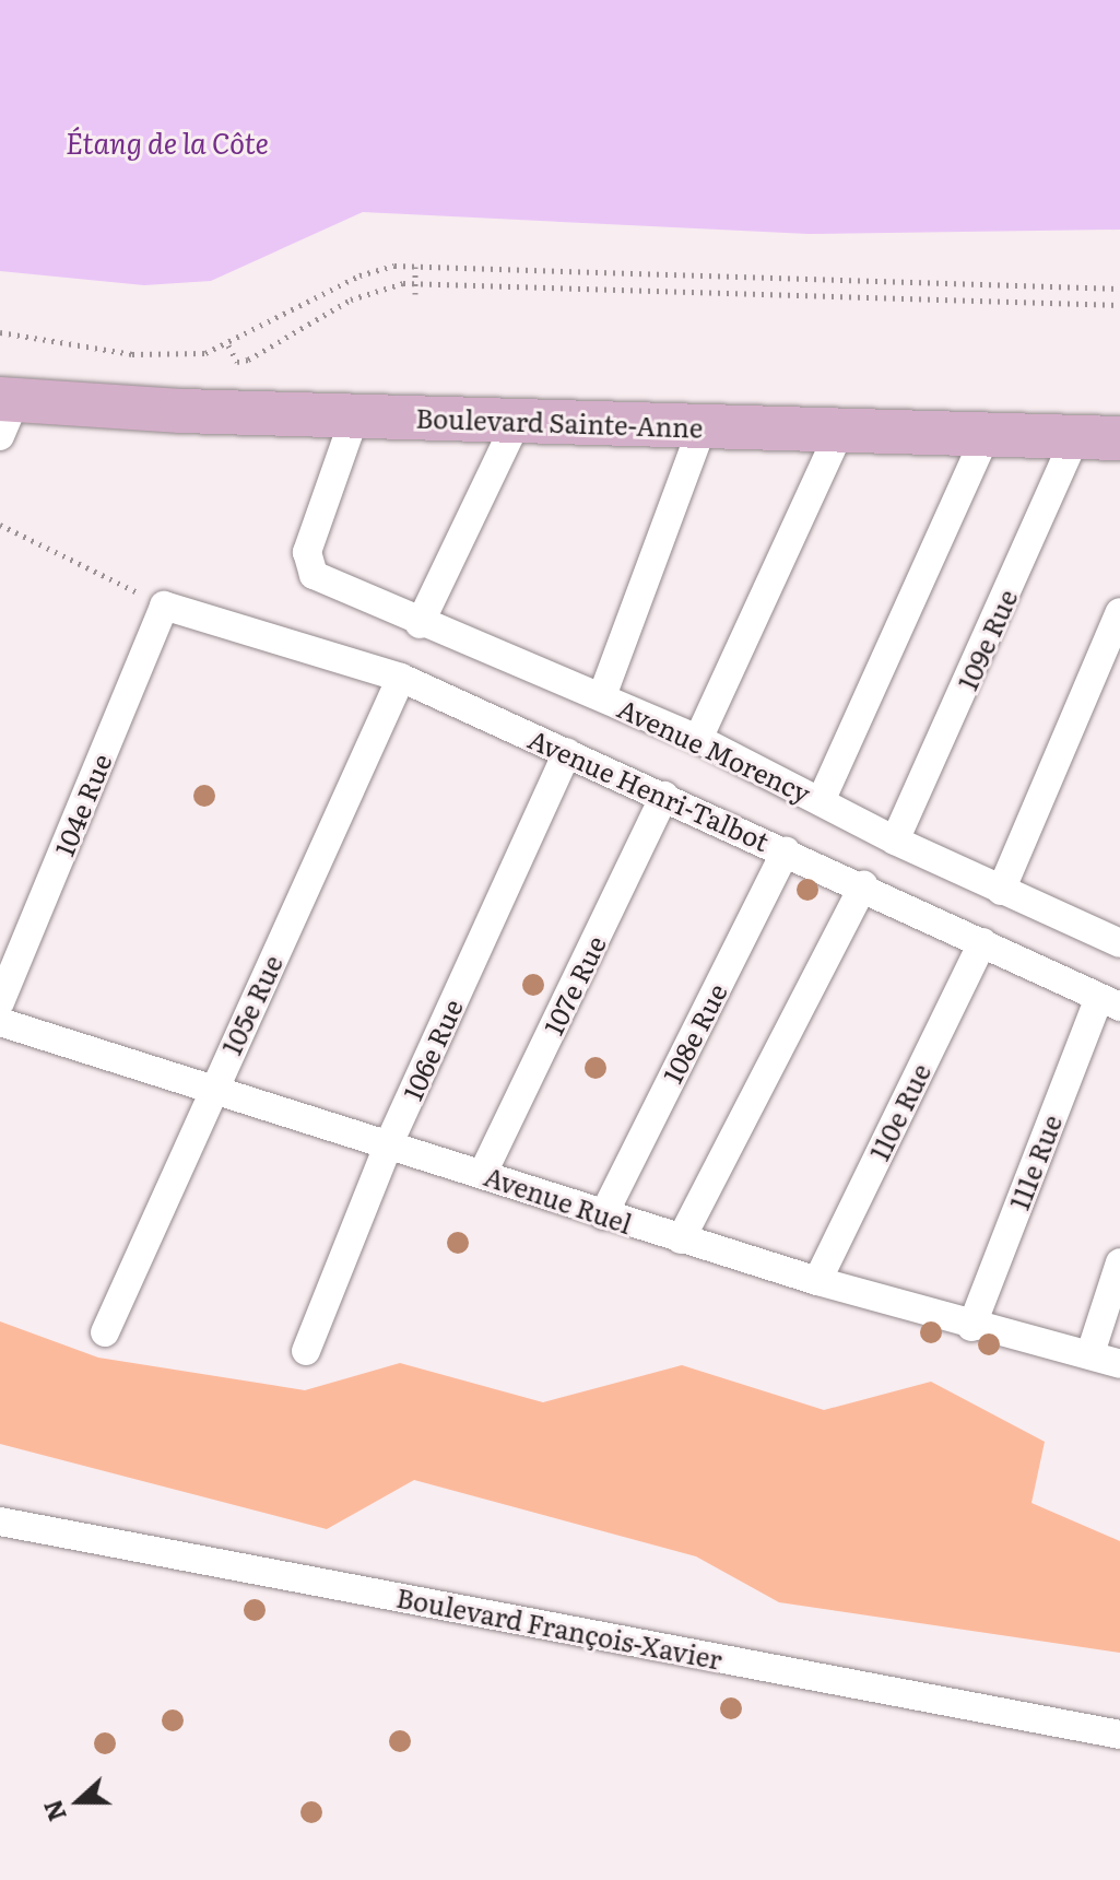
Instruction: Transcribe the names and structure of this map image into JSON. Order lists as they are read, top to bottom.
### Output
{
  "streets": {
    "main road": ["Boulevard Sainte-Anne"],
    "street": [
      "109e Rue",
      "Avenue Morency",
      "Avenue Henri-Talbot",
      "104e Rue",
      "107e Rue",
      "105e Rue",
      "108e Rue",
      "106e Rue",
      "110e Rue",
      "111e Rue",
      "Avenue Ruel",
      "Boulevard François-Xavier"
    ]
  },
  "crossings": [
    ["Boulevard Sainte-Anne", "109e Rue"],
    ["Boulevard Sainte-Anne", "Avenue Morency"],
    ["109e Rue", "Avenue Morency"],
    ["Avenue Henri-Talbot", "104e Rue"],
    ["Avenue Henri-Talbot", "107e Rue"],
    ["Avenue Henri-Talbot", "105e Rue"],
    ["Avenue Henri-Talbot", "108e Rue"],
    ["Avenue Henri-Talbot", "106e Rue"],
    ["Avenue Henri-Talbot", "110e Rue"],
    ["Avenue Henri-Talbot", "111e Rue"],
    ["107e Rue", "Avenue Ruel"],
    ["105e Rue", "Avenue Ruel"],
    ["108e Rue", "Avenue Ruel"],
    ["106e Rue", "Avenue Ruel"],
    ["110e Rue", "Avenue Ruel"],
    ["111e Rue", "Avenue Ruel"]
  ],
  "water": ["Étang de la Côte"],
  "north": "left"
}
